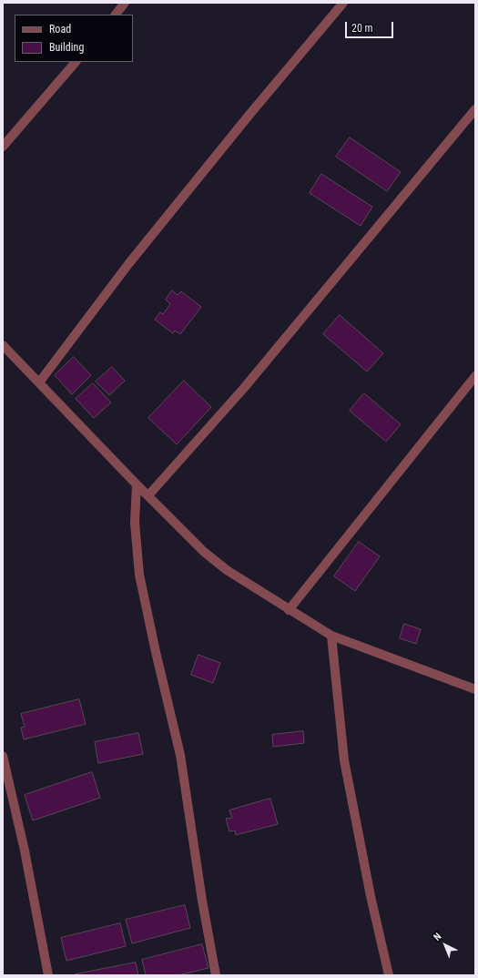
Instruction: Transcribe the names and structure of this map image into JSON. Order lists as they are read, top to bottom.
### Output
{
  "legend": ["Road", "Building"],
  "scale_bar": "20 m",
  "north": "top left"
}
